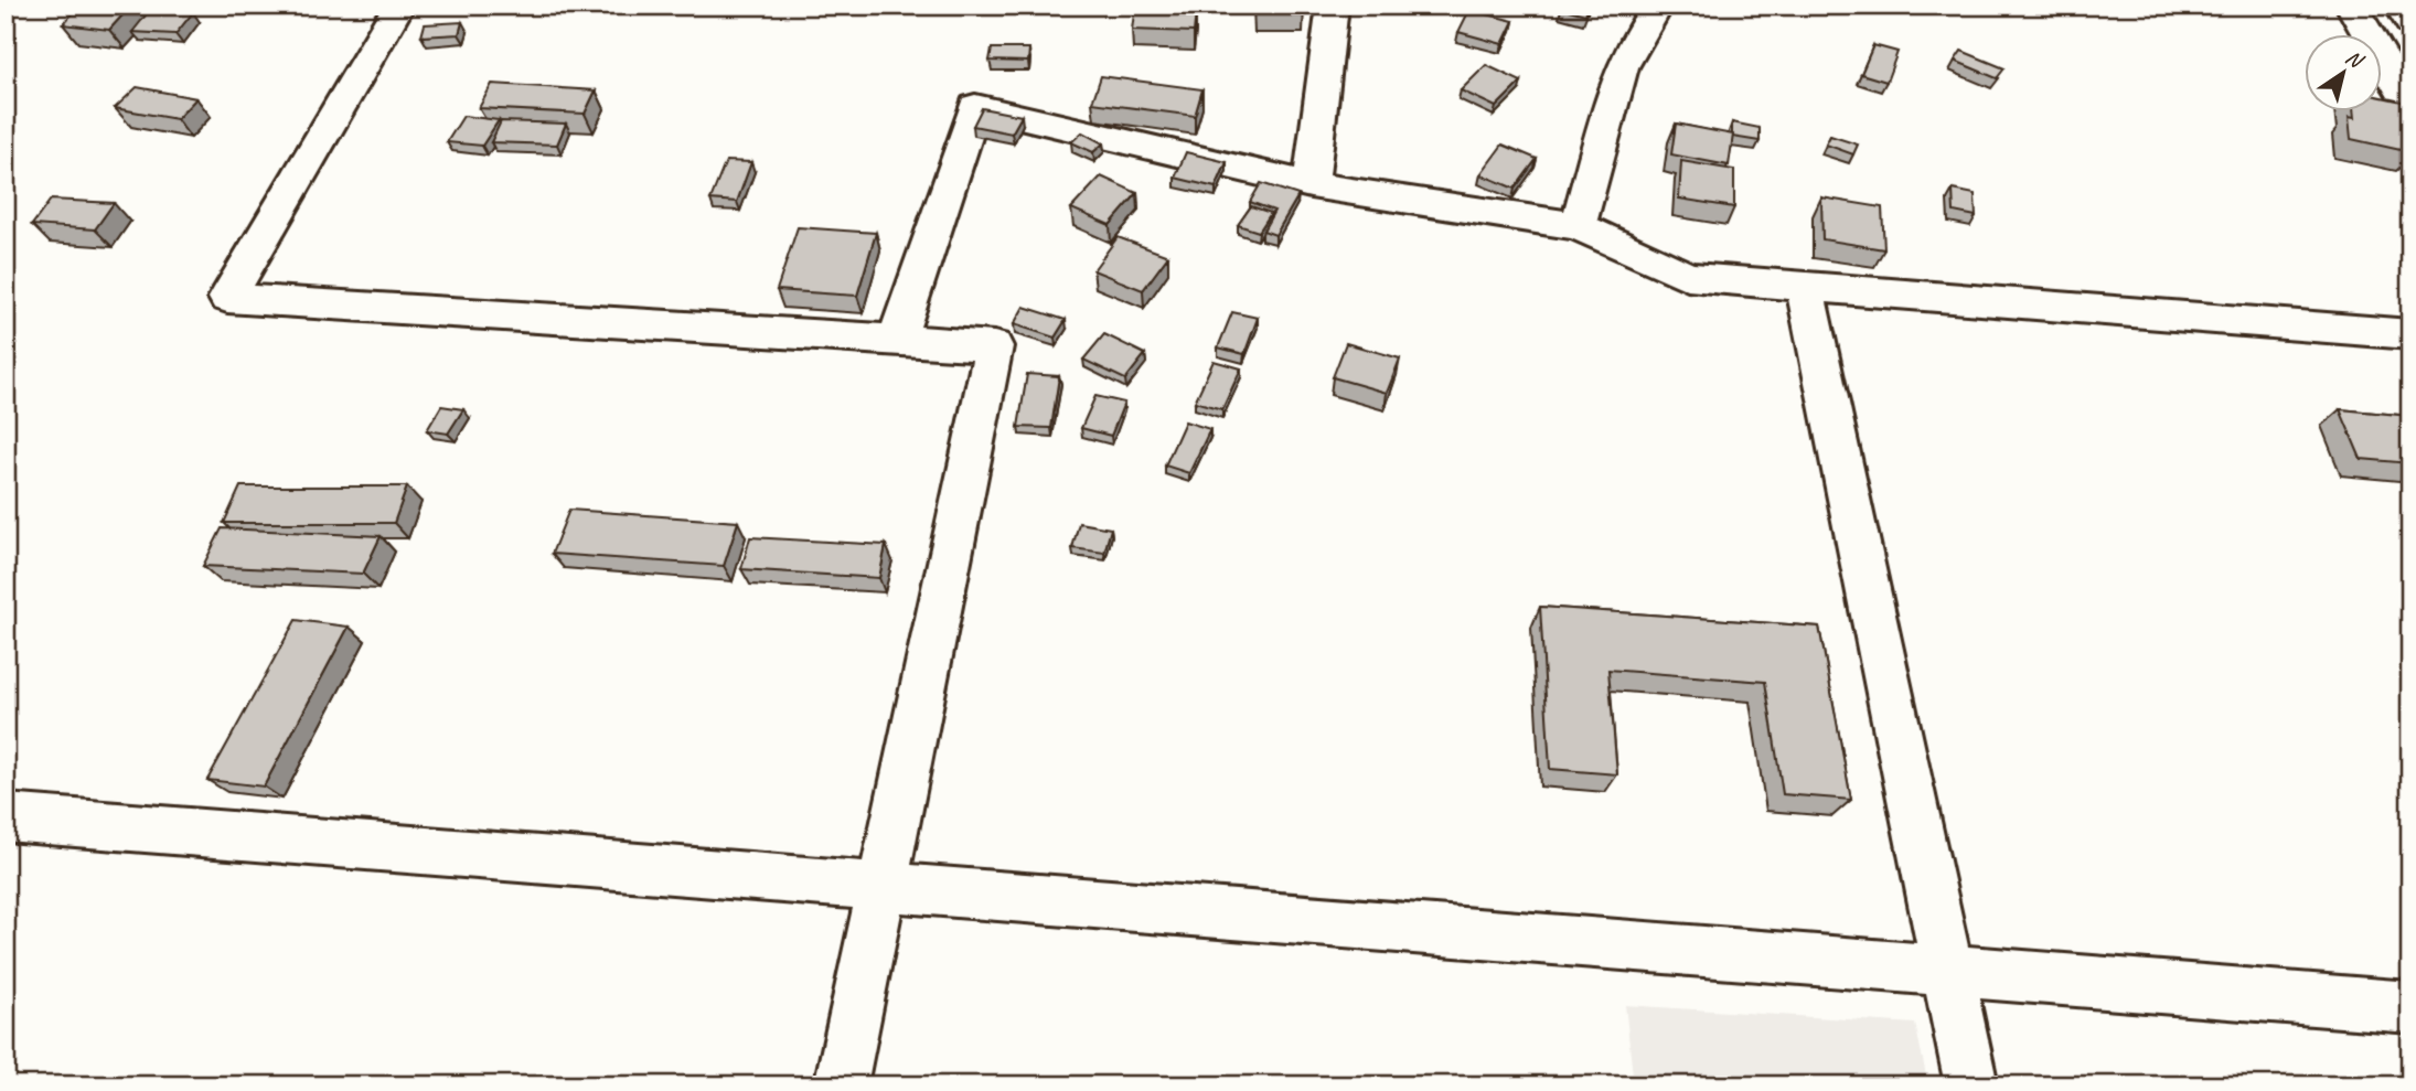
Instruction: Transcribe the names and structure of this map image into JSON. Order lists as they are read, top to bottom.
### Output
{
  "north": "top right"
}
